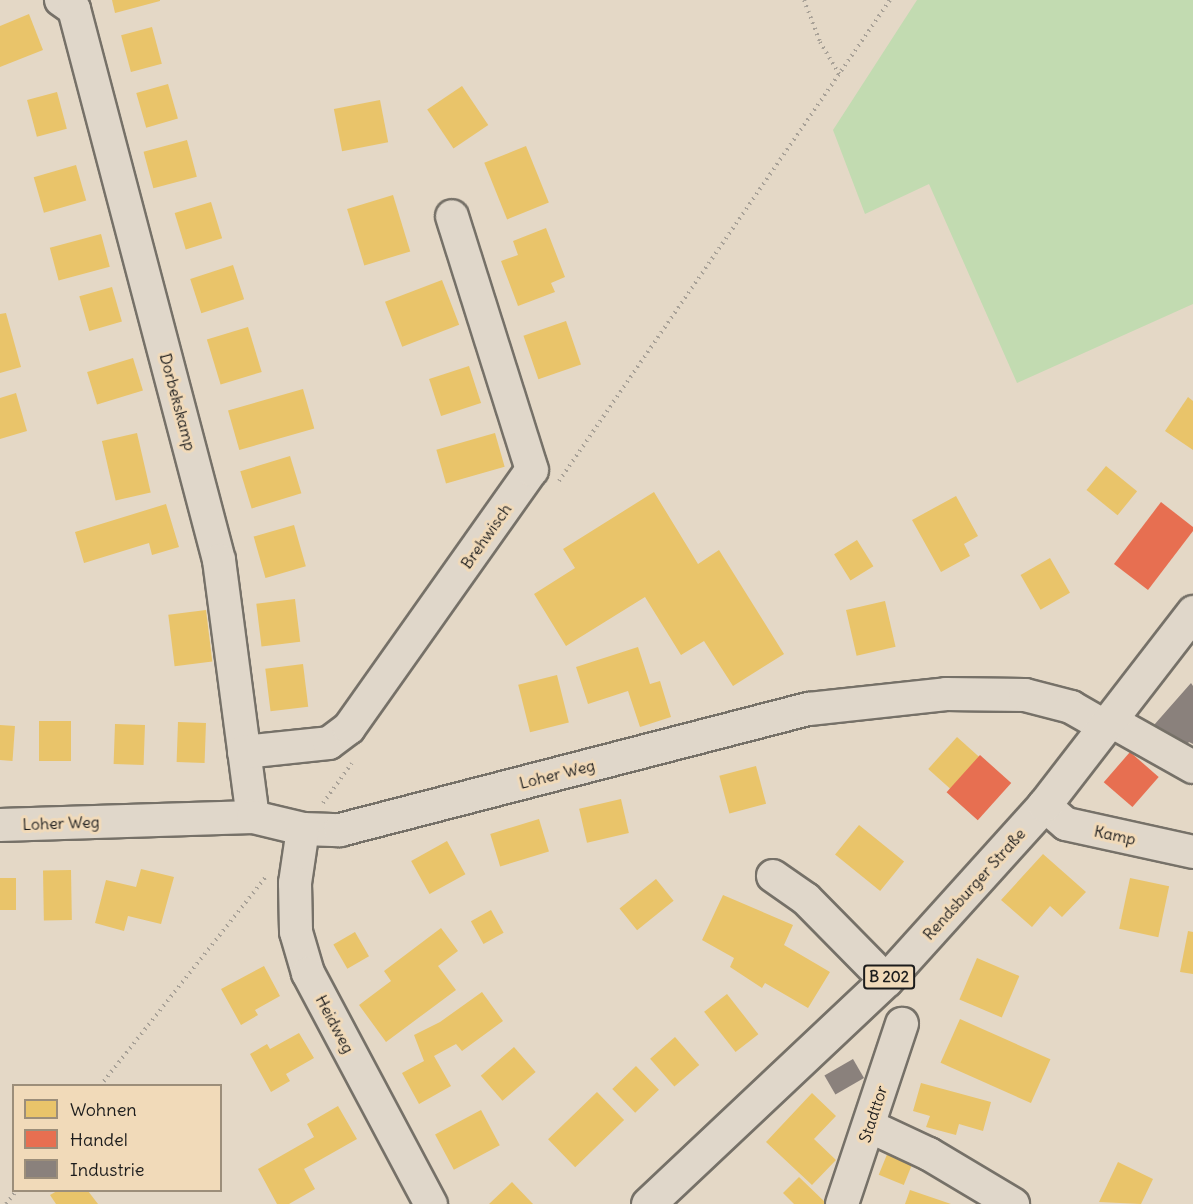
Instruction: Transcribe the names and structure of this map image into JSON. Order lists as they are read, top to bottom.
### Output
{
  "streets": {
    "main road": ["Rendsburger Straße", "B 202"],
    "street": [
      "Dorbekskamp",
      "Brehwisch",
      "Loher Weg",
      "Kamp",
      "Heidweg",
      "Stadttor"
    ]
  },
  "crossings": [
    ["Dorbekskamp", "Brehwisch"],
    ["Dorbekskamp", "Loher Weg"],
    ["Loher Weg", "Rendsburger Straße"],
    ["Loher Weg", "Heidweg"],
    ["Kamp", "Rendsburger Straße"]
  ],
  "legend": ["Wohnen", "Handel", "Industrie"]
}
